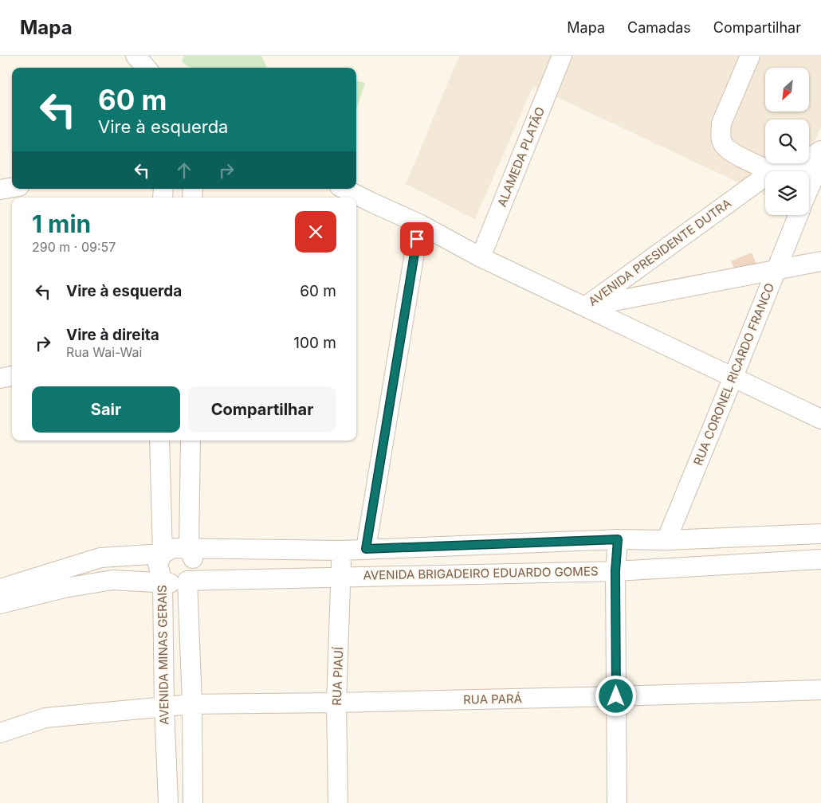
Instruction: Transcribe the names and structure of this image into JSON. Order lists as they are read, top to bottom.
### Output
{
  "streets": {
    "street": [
      "ALAMEDA PLATÃO",
      "AVENIDA PRESIDENTE DUTRA",
      "RUA CORONEL RICARDO FRANCO",
      "AVENIDA BRIGADEIRO EDUARDO GOMES",
      "AVENIDA MINAS GERAIS",
      "RUA PIAUÍ",
      "RUA PARÁ"
    ]
  },
  "crossings": [
    ["AVENIDA BRIGADEIRO EDUARDO GOMES", "AVENIDA MINAS GERAIS"],
    ["AVENIDA BRIGADEIRO EDUARDO GOMES", "RUA PIAUÍ"],
    ["AVENIDA MINAS GERAIS", "RUA PARÁ"],
    ["RUA PIAUÍ", "RUA PARÁ"]
  ],
  "north": "bottom left",
  "page": {
    "header": "Mapa",
    "nav": ["Mapa", "Camadas", "Compartilhar"],
    "turn": ["60 m", "Vire à esquerda"],
    "heading": ["1 min", "290 m · 09:57"],
    "list": [
      {
        "name": "Vire à esquerda",
        "value": "60 m"
      },
      {
        "name": "Vire à direita",
        "note": "Rua Wai-Wai",
        "value": "100 m"
      }
    ],
    "buttons": ["Sair", "Compartilhar"]
  }
}
